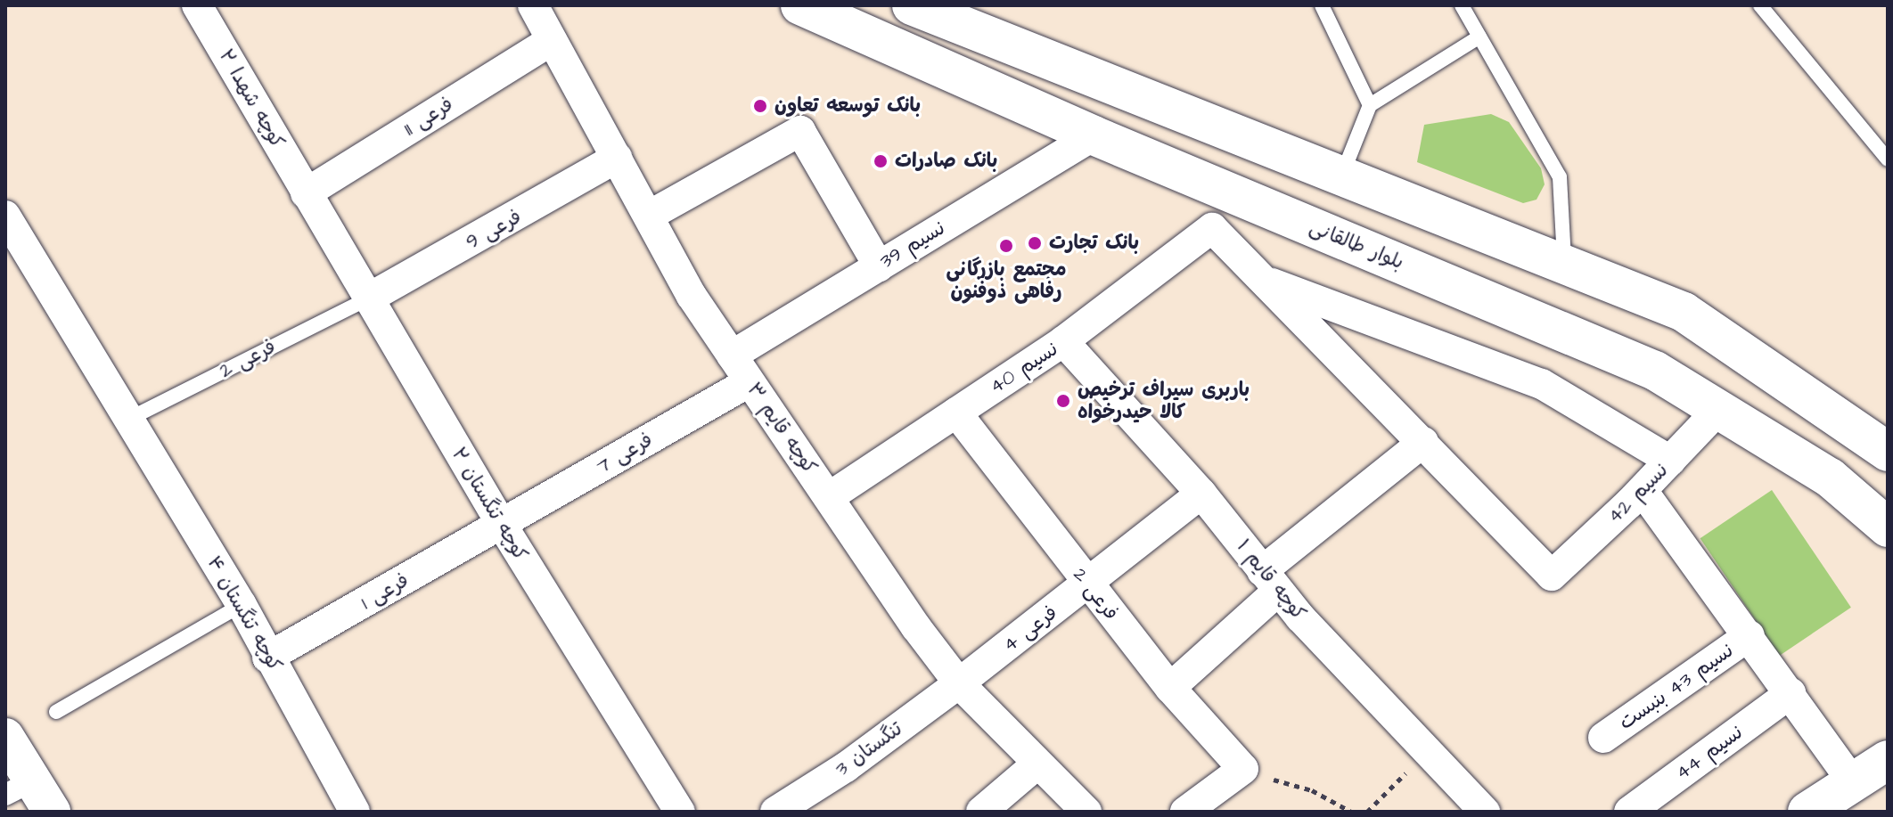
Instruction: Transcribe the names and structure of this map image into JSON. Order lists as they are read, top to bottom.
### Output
{
  "streets": {
    "main road": ["بلوار طالقانی"],
    "street": [
      "کوچه شهدا ۲",
      "فرعی 11",
      "فرعی 9",
      "نسیم 39",
      "فرعی 2",
      "نسیم 40",
      "کوچه قایم ۳",
      "فرعی 7",
      "نسیم 42",
      "کوچه تنگستان ۲",
      "کوچه قایم ۱",
      "فرعی 1",
      "کوچه تنگستان ۴",
      "فرعی 4",
      "نسیم 43 بنبست",
      "تنگستان 3",
      "نسیم 44"
    ]
  },
  "crossings": [
    ["کوچه شهدا ۲", "فرعی 11"],
    ["کوچه شهدا ۲", "کوچه تنگستان ۲"],
    ["فرعی 11", "کوچه قایم ۳"],
    ["فرعی 11", "کوچه تنگستان ۲"],
    ["فرعی 9", "فرعی 2"],
    ["فرعی 9", "کوچه قایم ۳"],
    ["فرعی 9", "کوچه تنگستان ۲"],
    ["نسیم 39", "بلوار طالقانی"],
    ["نسیم 39", "کوچه قایم ۳"],
    ["بلوار طالقانی", "نسیم 42"],
    ["فرعی 2", "نسیم 40"],
    ["فرعی 2", "کوچه تنگستان ۲"],
    ["فرعی 2", "کوچه تنگستان ۴"],
    ["فرعی 2", "فرعی 4"],
    ["نسیم 40", "کوچه قایم ۳"],
    ["نسیم 40", "کوچه قایم ۱"],
    ["کوچه قایم ۳", "فرعی 7"],
    ["کوچه قایم ۳", "فرعی 4"],
    ["کوچه قایم ۳", "تنگستان 3"],
    ["فرعی 7", "کوچه تنگستان ۲"],
    ["فرعی 7", "فرعی 1"],
    ["کوچه تنگستان ۲", "فرعی 1"],
    ["کوچه قایم ۱", "فرعی 4"],
    ["فرعی 1", "کوچه تنگستان ۴"],
    ["فرعی 4", "تنگستان 3"]
  ],
  "places": [
    "بانک توسعه تعاون",
    "بانک صادرات",
    "بانک تجارت",
    "مجتمع بازرگانی رفاهی ذوفنون",
    "باربری سیراف ترخیص کالا حیدرخواه"
  ]
}
